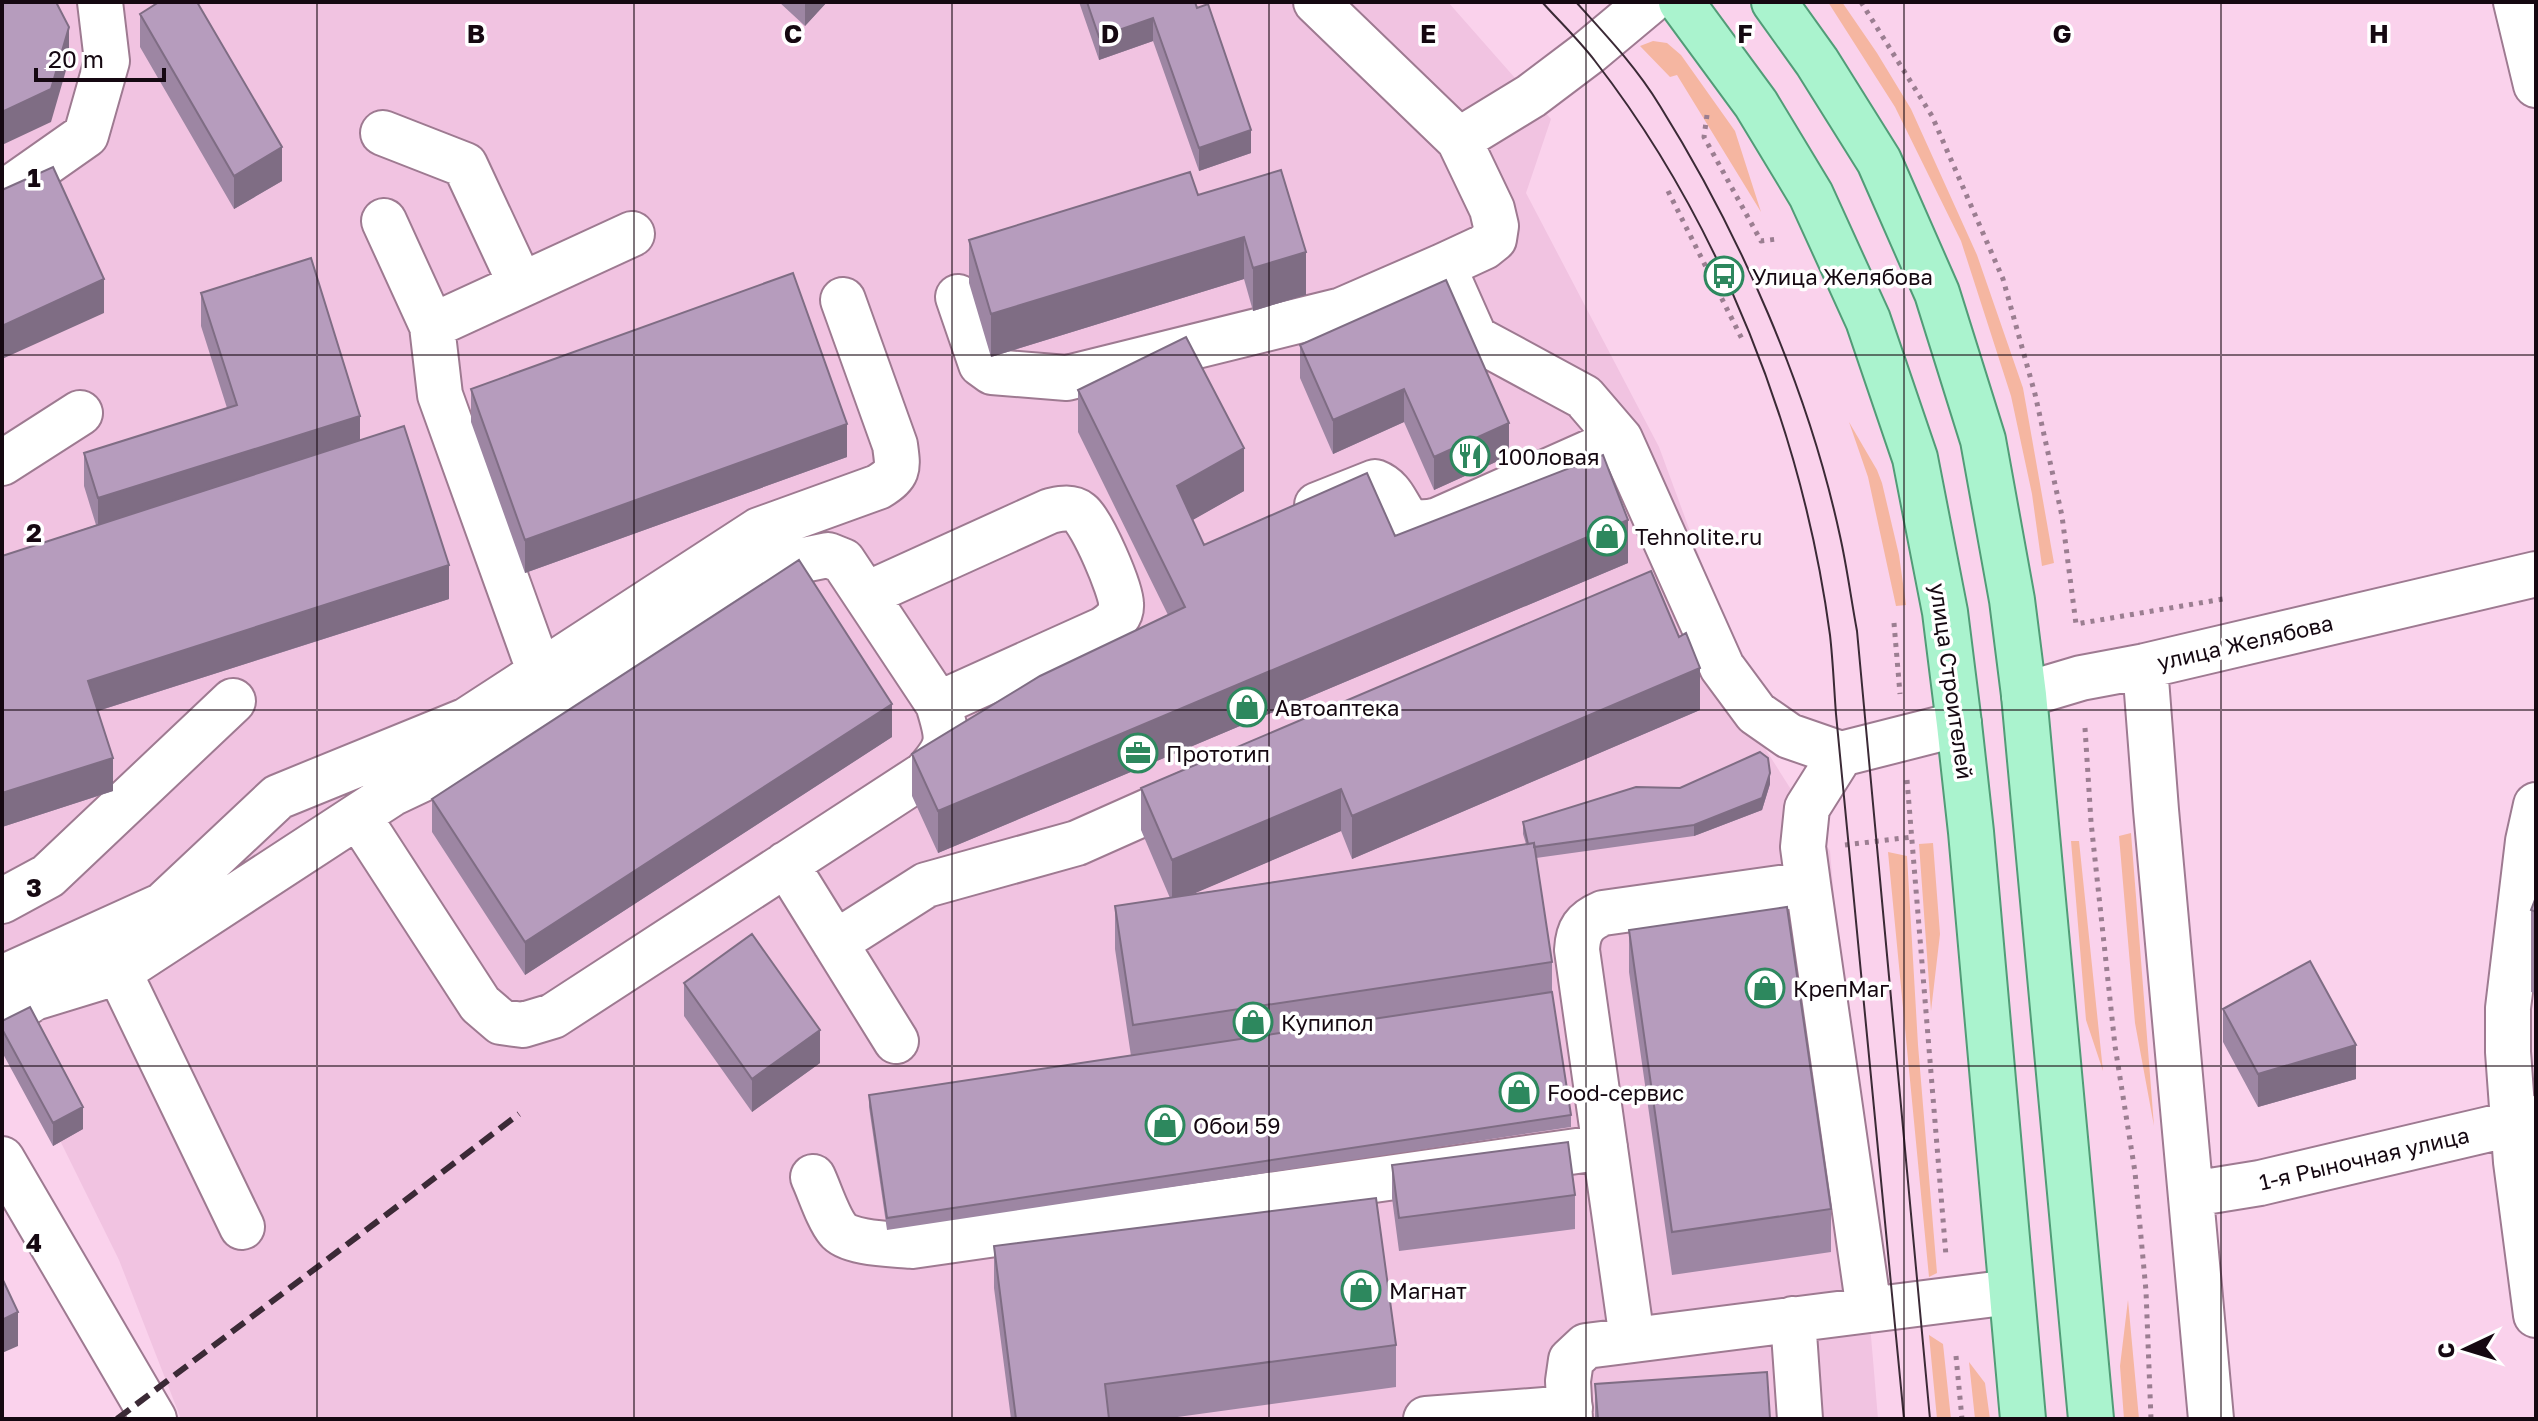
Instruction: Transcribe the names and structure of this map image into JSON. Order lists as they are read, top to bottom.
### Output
{
  "streets": {
    "main road": ["улица Желябова", "улица Строителей"],
    "street": ["1-я Рыночная улица"]
  },
  "crossings": [
    ["улица Желябова", "улица Строителей"]
  ],
  "places": {
    "bus stop": ["Улица Желябова"],
    "restaurant": ["100ловая"],
    "shop": [
      "Tehnolite.ru",
      "Автоаптека",
      "КрепМаг",
      "Купипол",
      "Food-сервис",
      "Обои 59",
      "Магнат"
    ],
    "office": ["Прототип"]
  },
  "scale_bar": "20 m",
  "north": "left",
  "grid": {
    "columns": [
      "B",
      "C",
      "D",
      "E",
      "F",
      "G",
      "H"
    ],
    "rows": [
      "1",
      "2",
      "3",
      "4"
    ]
  }
}
